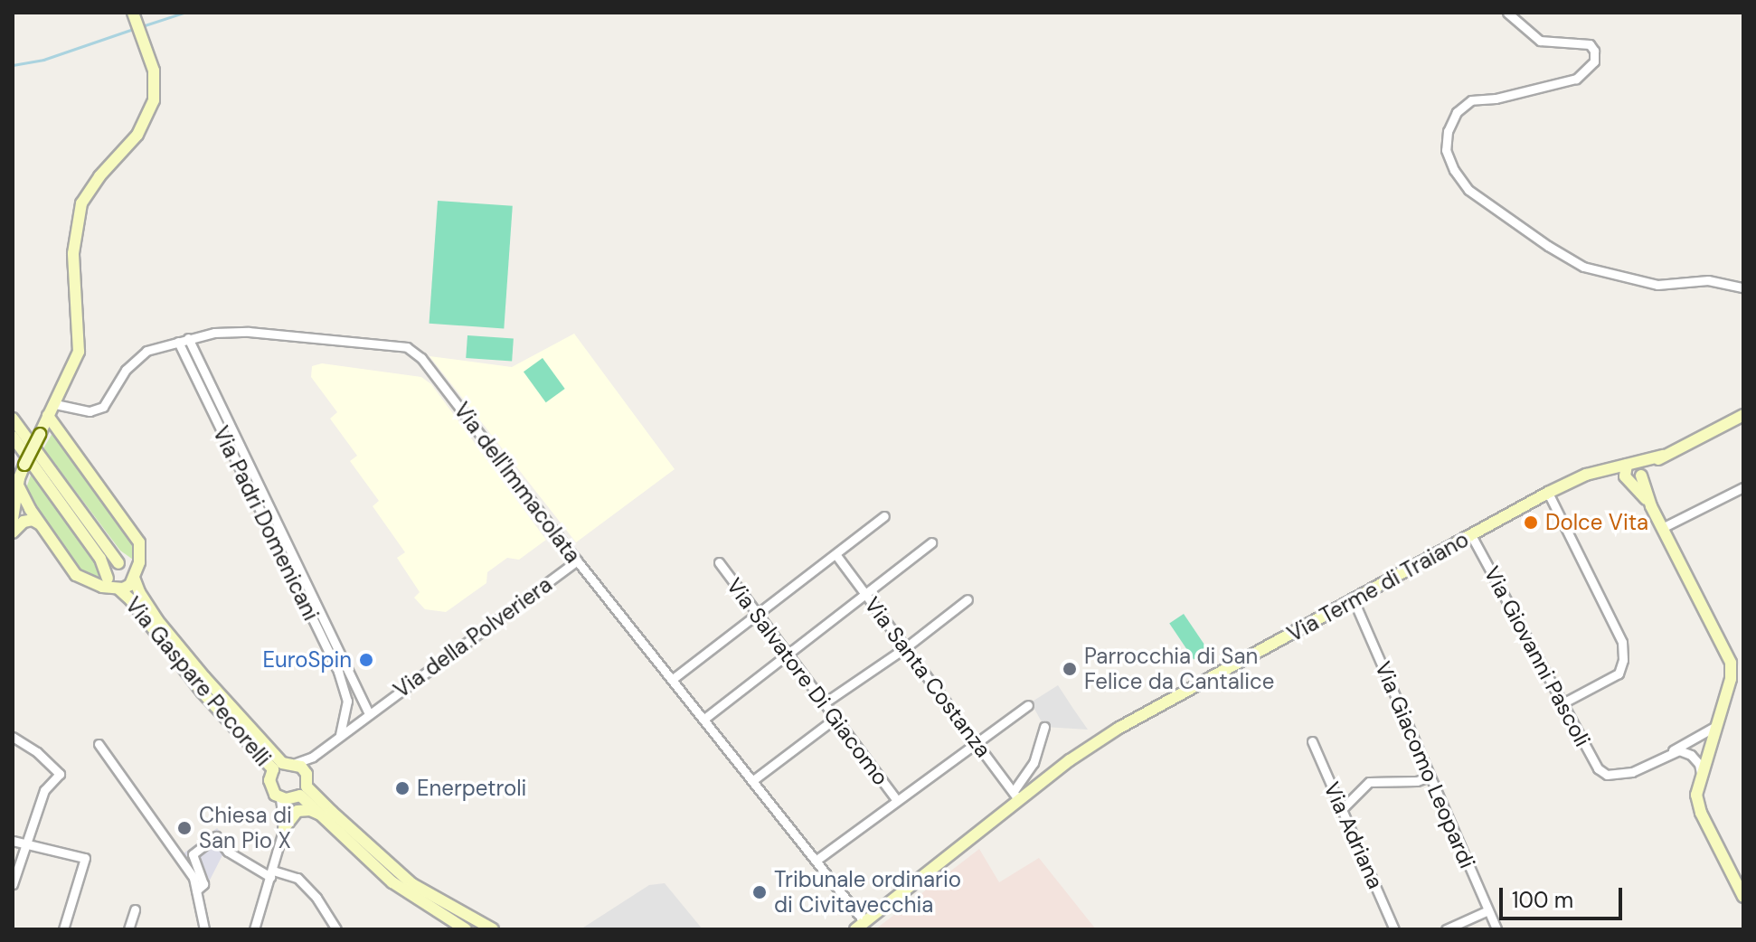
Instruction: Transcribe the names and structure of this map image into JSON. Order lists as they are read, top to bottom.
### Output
{
  "streets": {
    "street": [
      "Via dell'Immacolata",
      "Via Padri Domenicani",
      "Via Terme di Traiano",
      "Via della Polveriera",
      "Via Giovanni Pascoli",
      "Via Santa Costanza",
      "Via Gaspare Pecorelli",
      "Via Salvatore Di Giacomo",
      "Via Giacomo Leopardi",
      "Via Adriana"
    ]
  },
  "crossings": [
    ["Via dell'Immacolata", "Via Padri Domenicani"],
    ["Via dell'Immacolata", "Via Terme di Traiano"],
    ["Via dell'Immacolata", "Via della Polveriera"],
    ["Via Padri Domenicani", "Via della Polveriera"],
    ["Via Terme di Traiano", "Via Giovanni Pascoli"],
    ["Via Terme di Traiano", "Via Santa Costanza"],
    ["Via Terme di Traiano", "Via Giacomo Leopardi"],
    ["Via della Polveriera", "Via Gaspare Pecorelli"]
  ],
  "places": [
    "Dolce Vita",
    "EuroSpin",
    "Parrocchia di San Felice da Cantalice",
    "Enerpetroli",
    "Chiesa di San Pio X",
    "Tribunale ordinario di Civitavecchia"
  ],
  "scale_bar": "100 m"
}
